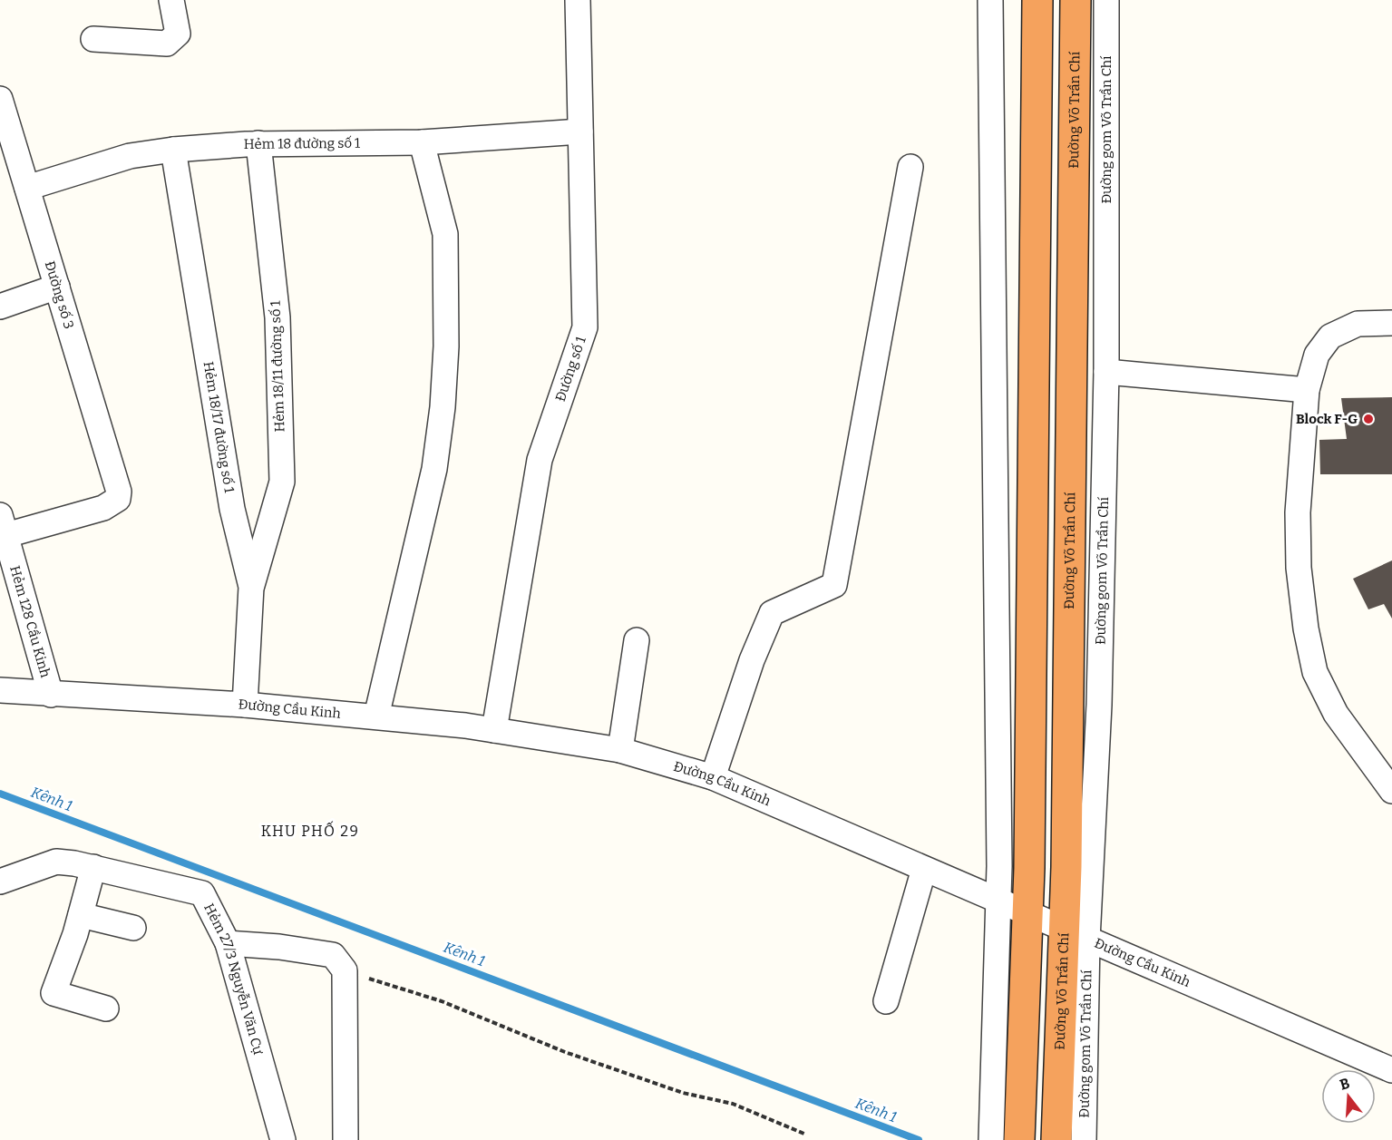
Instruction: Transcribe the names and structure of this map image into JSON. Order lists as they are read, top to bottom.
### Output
{
  "streets": {
    "highway": ["Đường Võ Trần Chí"],
    "street": [
      "Đường gom Võ Trần Chí",
      "Hẻm 18 đường số 1",
      "Đường số 3",
      "Hẻm 18/11 đường số 1",
      "Đường số 1",
      "Hẻm 18/17 đường số 1",
      "Hẻm 128 Cầu Kinh",
      "Đường Cầu Kinh",
      "Hẻm 27/3 Nguyễn Văn Cự"
    ]
  },
  "crossings": [
    ["Đường Võ Trần Chí", "Đường gom Võ Trần Chí"],
    ["Đường Võ Trần Chí", "Đường Cầu Kinh"],
    ["Đường gom Võ Trần Chí", "Đường Cầu Kinh"],
    ["Hẻm 18 đường số 1", "Đường số 3"],
    ["Hẻm 18 đường số 1", "Hẻm 18/11 đường số 1"],
    ["Hẻm 18 đường số 1", "Đường số 1"],
    ["Hẻm 18 đường số 1", "Hẻm 18/17 đường số 1"],
    ["Đường số 3", "Hẻm 128 Cầu Kinh"],
    ["Hẻm 18/11 đường số 1", "Hẻm 18/17 đường số 1"],
    ["Đường số 1", "Đường Cầu Kinh"],
    ["Hẻm 18/17 đường số 1", "Đường Cầu Kinh"],
    ["Hẻm 128 Cầu Kinh", "Đường Cầu Kinh"]
  ],
  "districts": ["KHU PHỐ 29"],
  "water": ["Kênh 1"],
  "places": ["Block F-G"],
  "north": "top"
}
